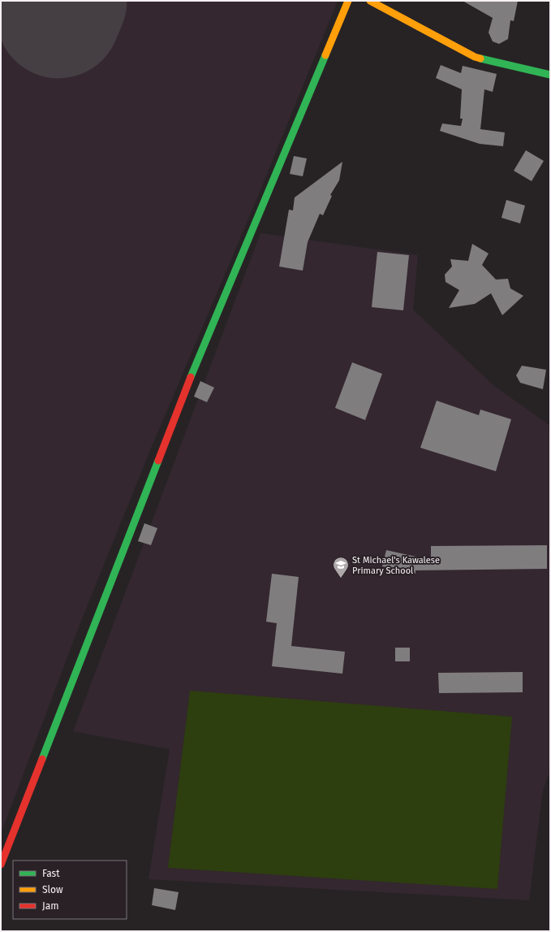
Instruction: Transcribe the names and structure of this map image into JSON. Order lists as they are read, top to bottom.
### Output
{
  "places": {
    "school or university": ["St Michael's Kawalese Primary School"]
  },
  "legend": ["Fast", "Slow", "Jam"]
}
